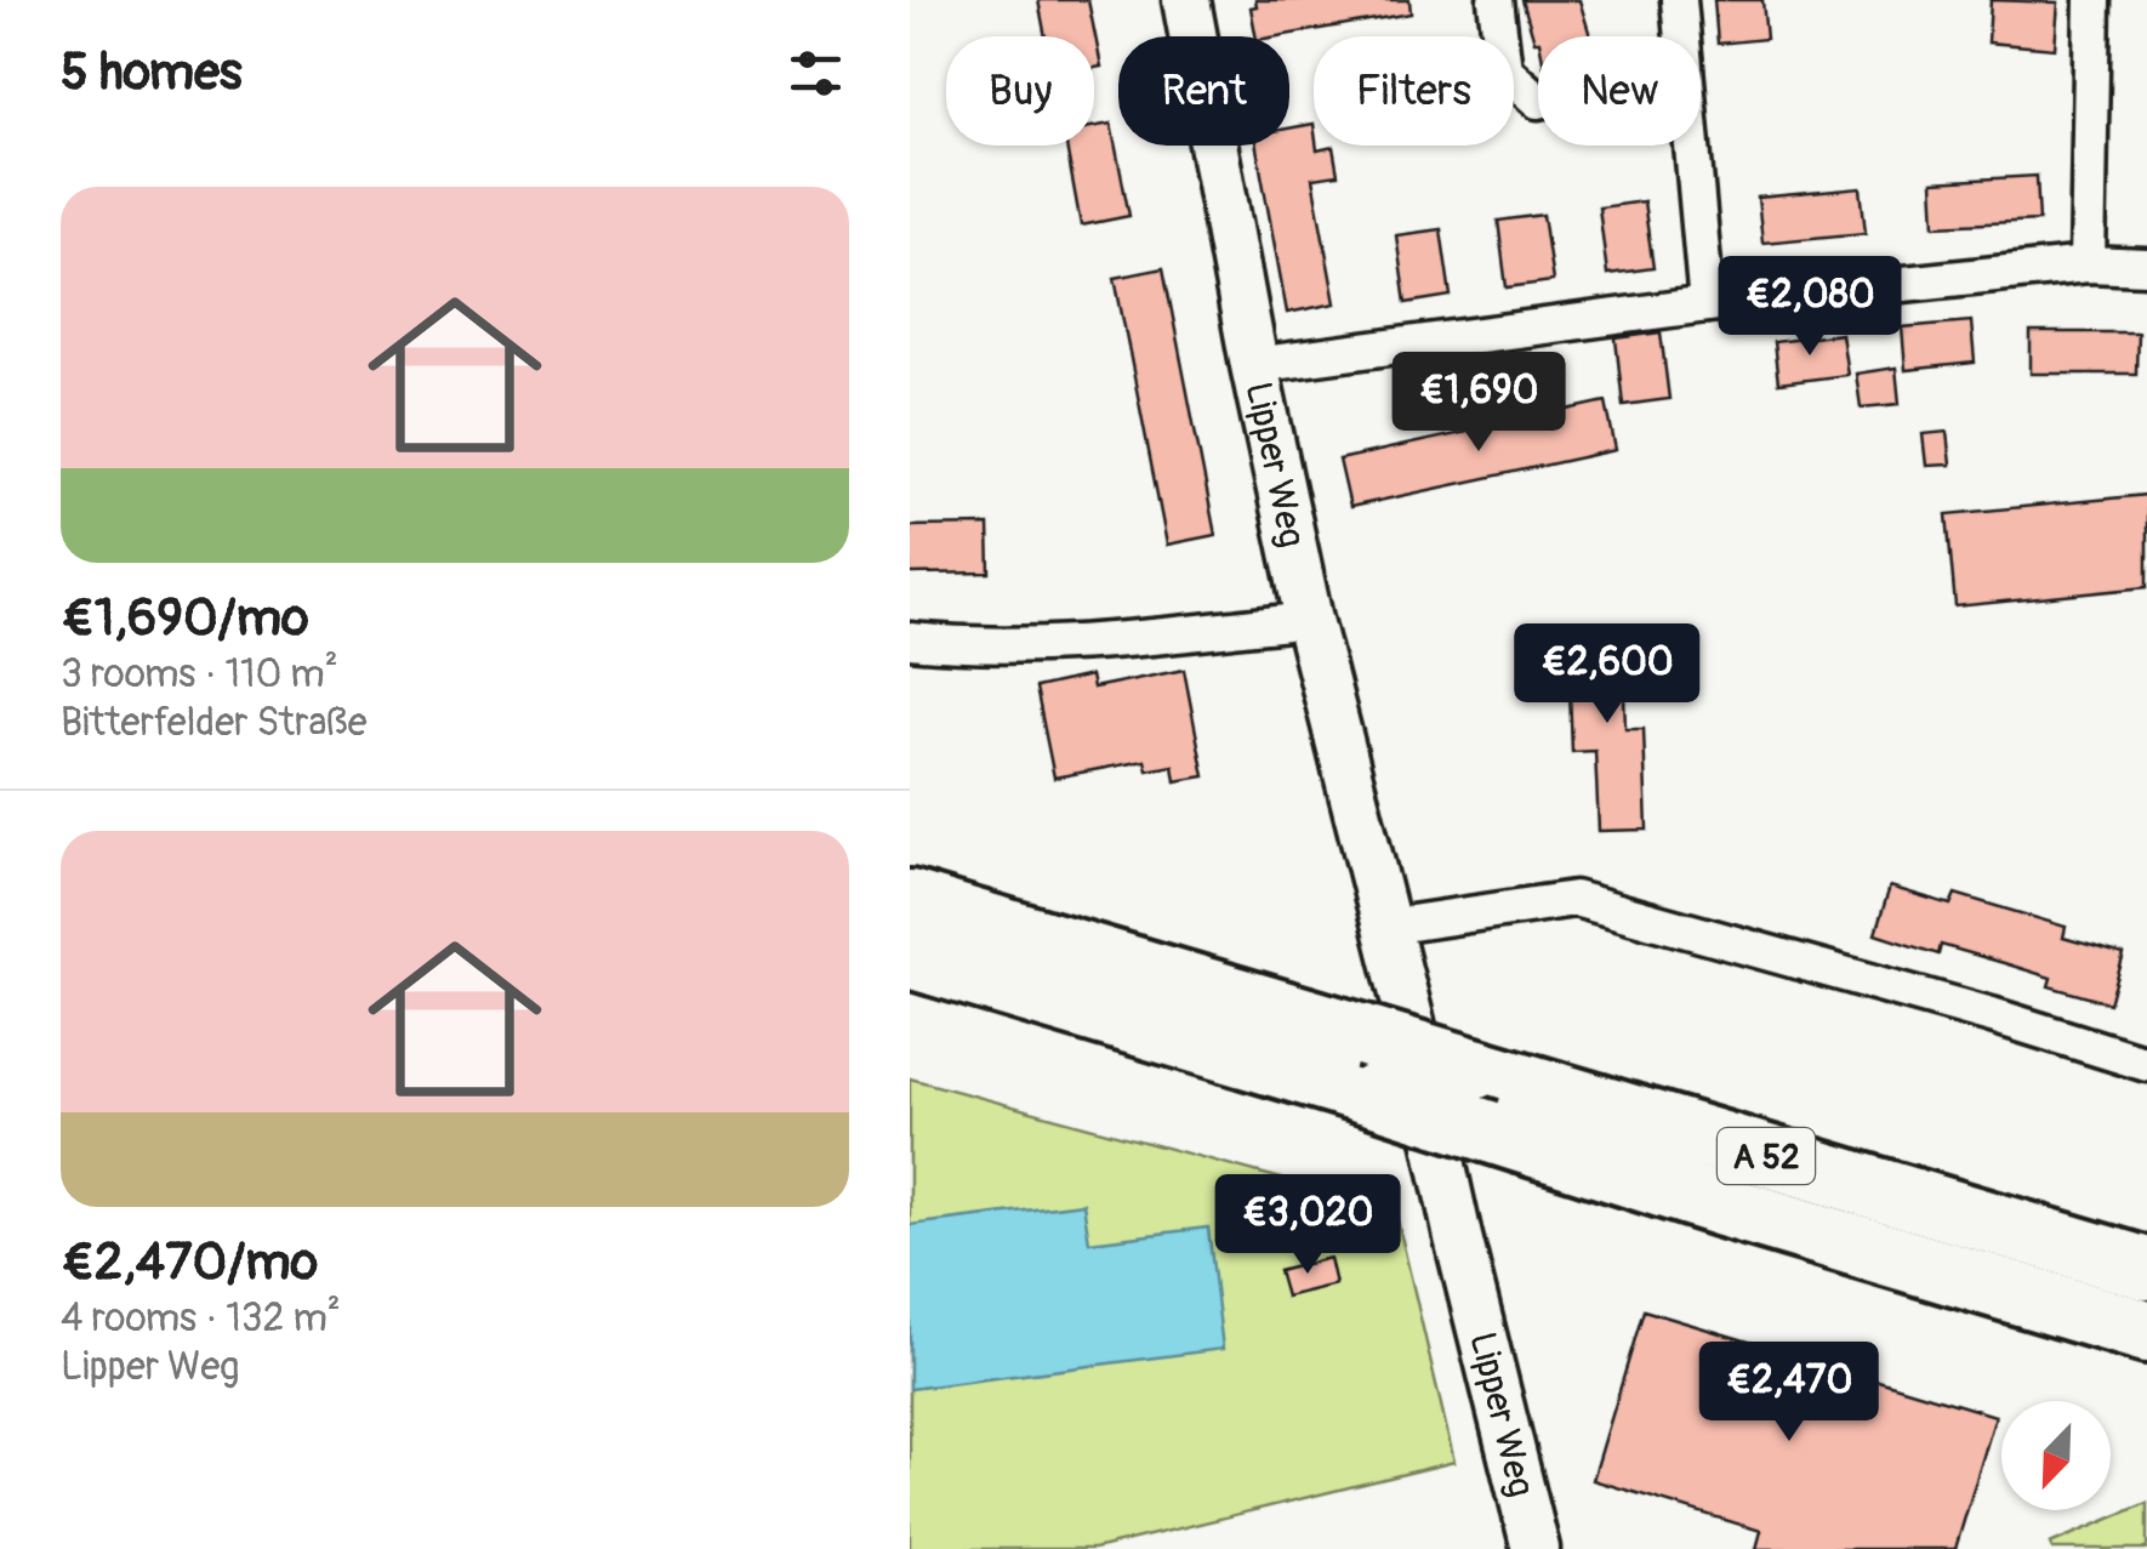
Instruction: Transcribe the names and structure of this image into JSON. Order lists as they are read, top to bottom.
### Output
{
  "streets": {
    "highway": ["A 52"],
    "street": ["Lipper Weg"]
  },
  "north": "bottom left",
  "page": {
    "heading": "5 homes",
    "chip": [
      "Buy",
      "Rent",
      "Filters",
      "New"
    ],
    "list": [
      {
        "name": "€1,690/mo",
        "note": "3 rooms · 110 m² · Bitterfelder Straße"
      },
      {
        "name": "€2,470/mo",
        "note": "4 rooms · 132 m² · Lipper Weg"
      }
    ],
    "price": [
      "€2,080",
      "€1,690",
      "€2,600",
      "€3,020",
      "€2,470"
    ]
  }
}
